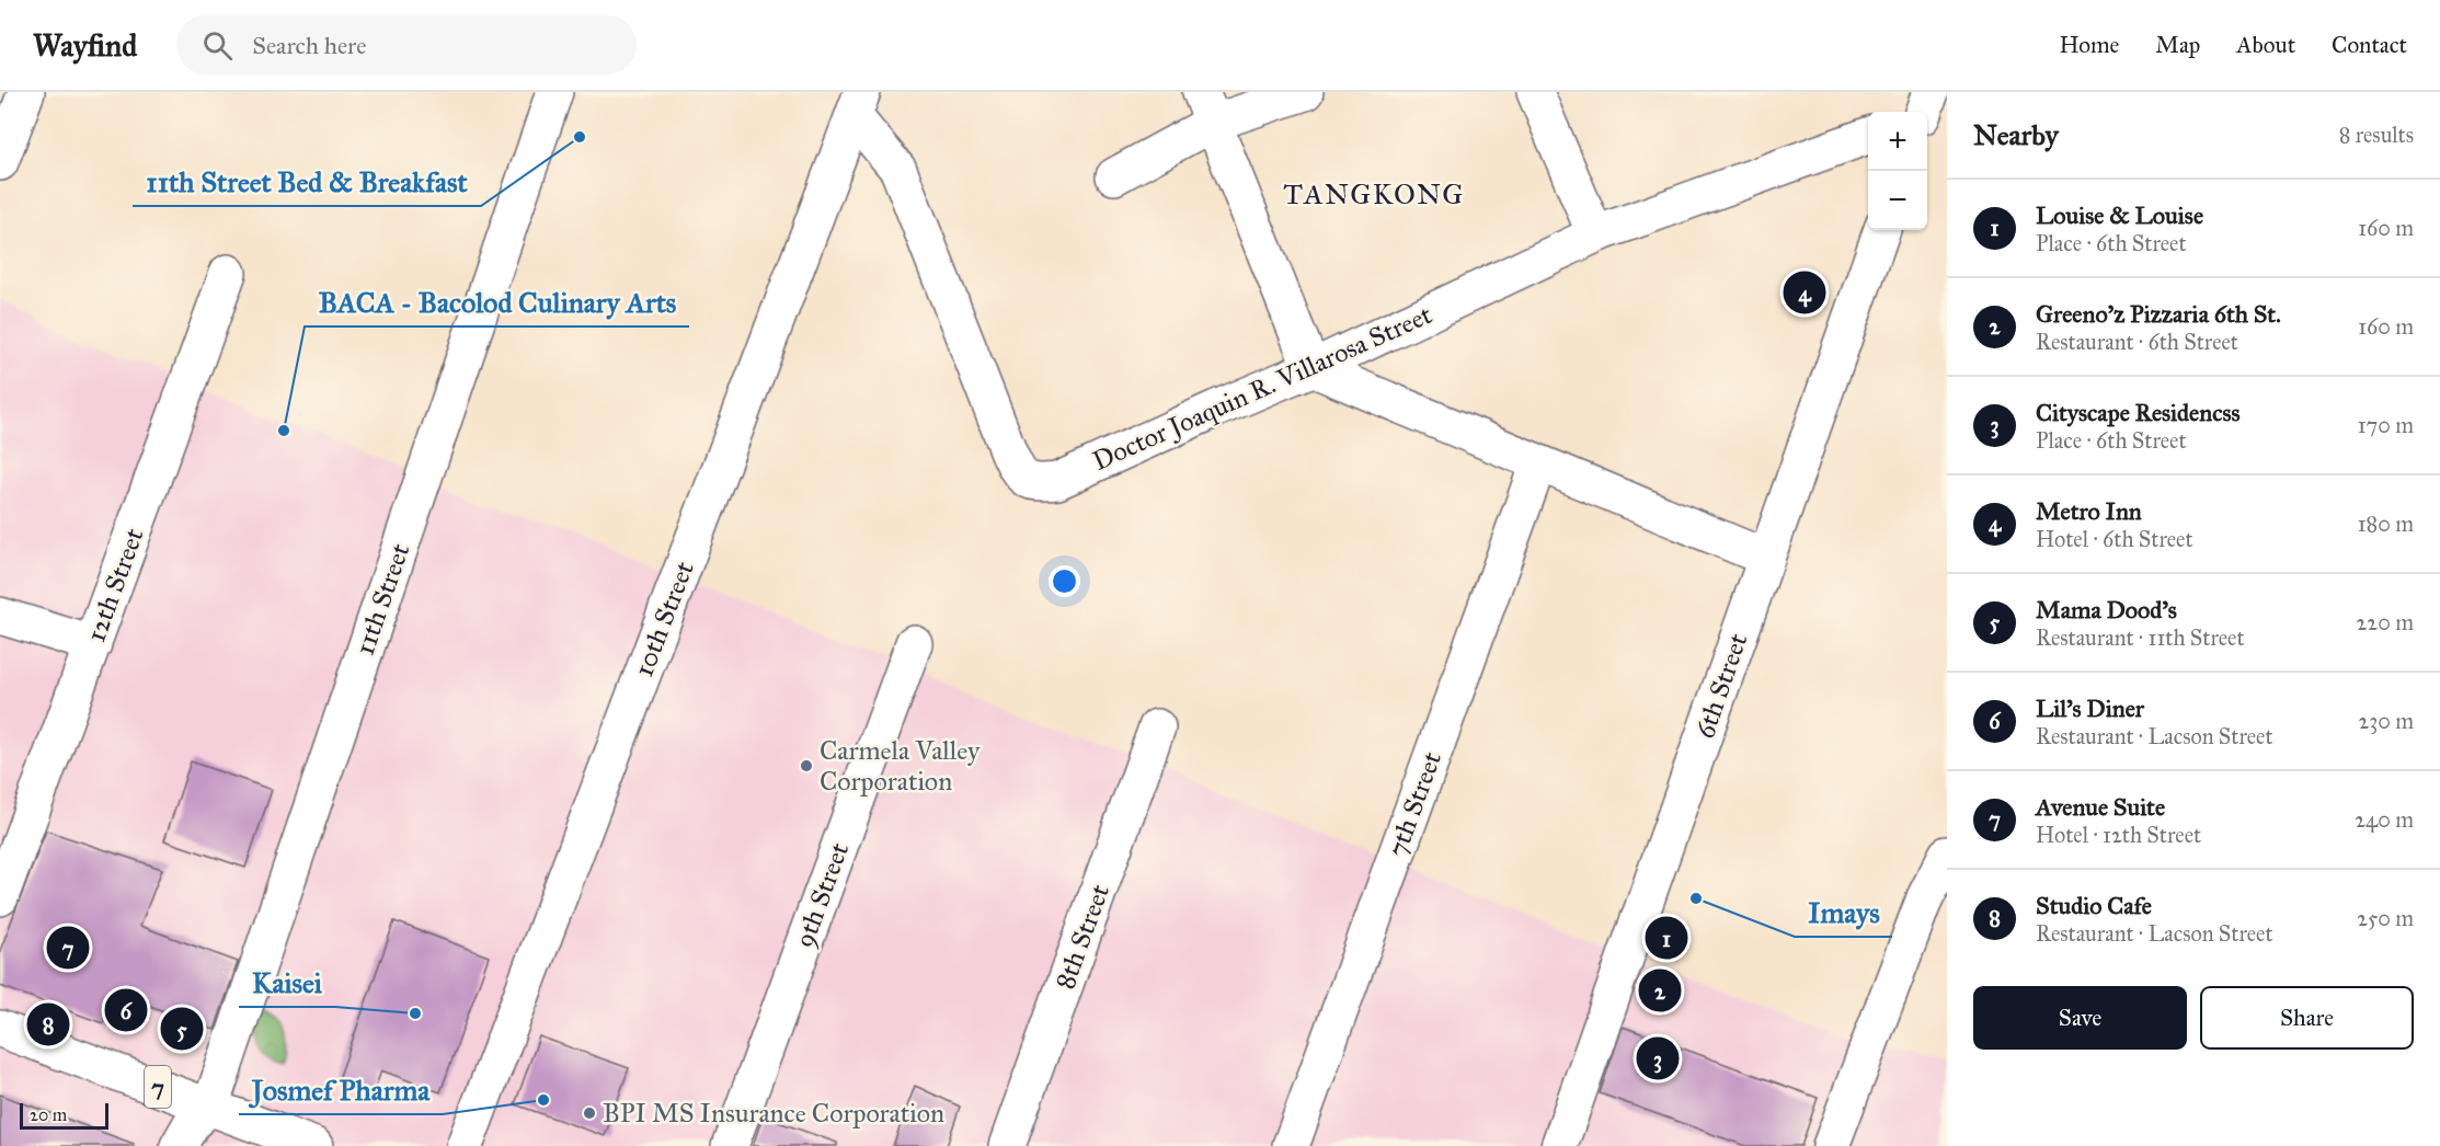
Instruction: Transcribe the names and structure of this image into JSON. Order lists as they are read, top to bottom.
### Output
{
  "streets": {
    "street": [
      "Doctor Joaquin R. Villarosa Street",
      "12th Street",
      "11th Street",
      "10th Street",
      "6th Street",
      "7th Street",
      "9th Street",
      "8th Street",
      "7"
    ]
  },
  "crossings": [
    ["Doctor Joaquin R. Villarosa Street", "10th Street"],
    ["11th Street", "7"]
  ],
  "districts": ["TANGKONG"],
  "places": [
    "11th Street Bed & Breakfast",
    "BACA - Bacolod Culinary Arts",
    "Carmela Valley Corporation",
    "Imays",
    "Kaisei",
    "Josmef Pharma",
    "BPI MS Insurance Corporation"
  ],
  "scale_bar": "20 m",
  "page": {
    "header": "Wayfind",
    "search": "Search here",
    "nav": [
      "Home",
      "Map",
      "About",
      "Contact"
    ],
    "heading": ["Nearby", "8 results"],
    "map_buttons": ["+", "−"],
    "list": [
      {
        "mark": "1",
        "name": "Louise & Louise",
        "note": "Place · 6th Street",
        "value": "160 m"
      },
      {
        "mark": "2",
        "name": "Greeno'z Pizzaria 6th St.",
        "note": "Restaurant · 6th Street",
        "value": "160 m"
      },
      {
        "mark": "3",
        "name": "Cityscape Residencss",
        "note": "Place · 6th Street",
        "value": "170 m"
      },
      {
        "mark": "4",
        "name": "Metro Inn",
        "note": "Hotel · 6th Street",
        "value": "180 m"
      },
      {
        "mark": "5",
        "name": "Mama Dood's",
        "note": "Restaurant · 11th Street",
        "value": "220 m"
      },
      {
        "mark": "6",
        "name": "Lil's Diner",
        "note": "Restaurant · Lacson Street",
        "value": "230 m"
      },
      {
        "mark": "7",
        "name": "Avenue Suite",
        "note": "Hotel · 12th Street",
        "value": "240 m"
      },
      {
        "mark": "8",
        "name": "Studio Cafe",
        "note": "Restaurant · Lacson Street",
        "value": "250 m"
      }
    ],
    "pins": [
      "4",
      "1",
      "7",
      "2",
      "6",
      "8",
      "5",
      "3"
    ],
    "buttons": ["Save", "Share"],
    "scale": "20 m"
  }
}
